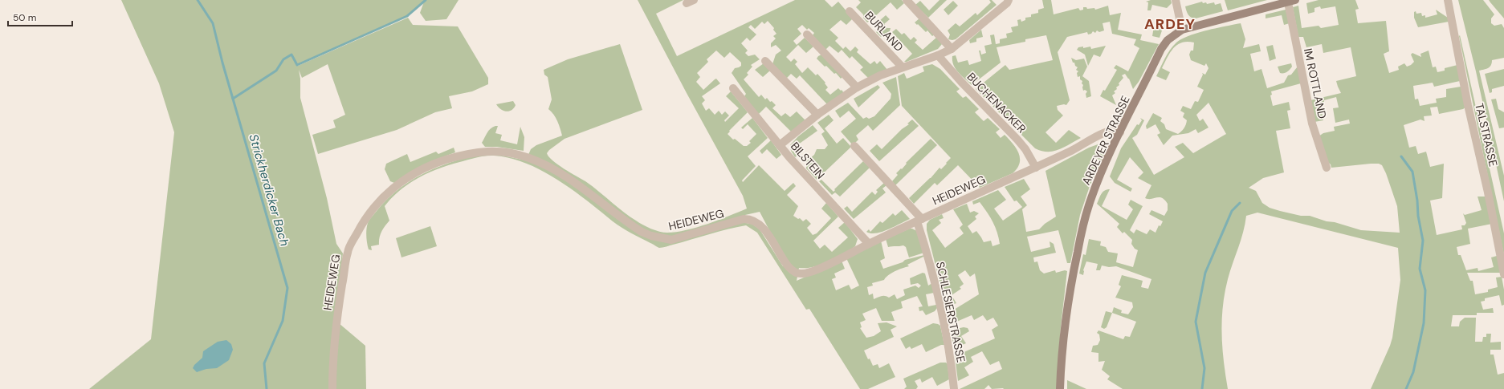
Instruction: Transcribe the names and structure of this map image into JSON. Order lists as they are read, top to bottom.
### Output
{
  "streets": {
    "main road": ["ARDEYER STRASSE"],
    "street": [
      "BURLAND",
      "IM ROTTLAND",
      "BUCHENACKER",
      "TALSTRASSE",
      "BILSTEIN",
      "HEIDEWEG",
      "SCHLESIERSTRASSE"
    ]
  },
  "crossings": [
    ["BURLAND", "BUCHENACKER"],
    ["BURLAND", "BILSTEIN"],
    ["IM ROTTLAND", "ARDEYER STRASSE"],
    ["BUCHENACKER", "HEIDEWEG"],
    ["ARDEYER STRASSE", "HEIDEWEG"],
    ["BILSTEIN", "HEIDEWEG"],
    ["HEIDEWEG", "SCHLESIERSTRASSE"]
  ],
  "districts": ["ARDEY"],
  "water": ["Strickherdicker Bach"],
  "scale_bar": "50 m"
}
